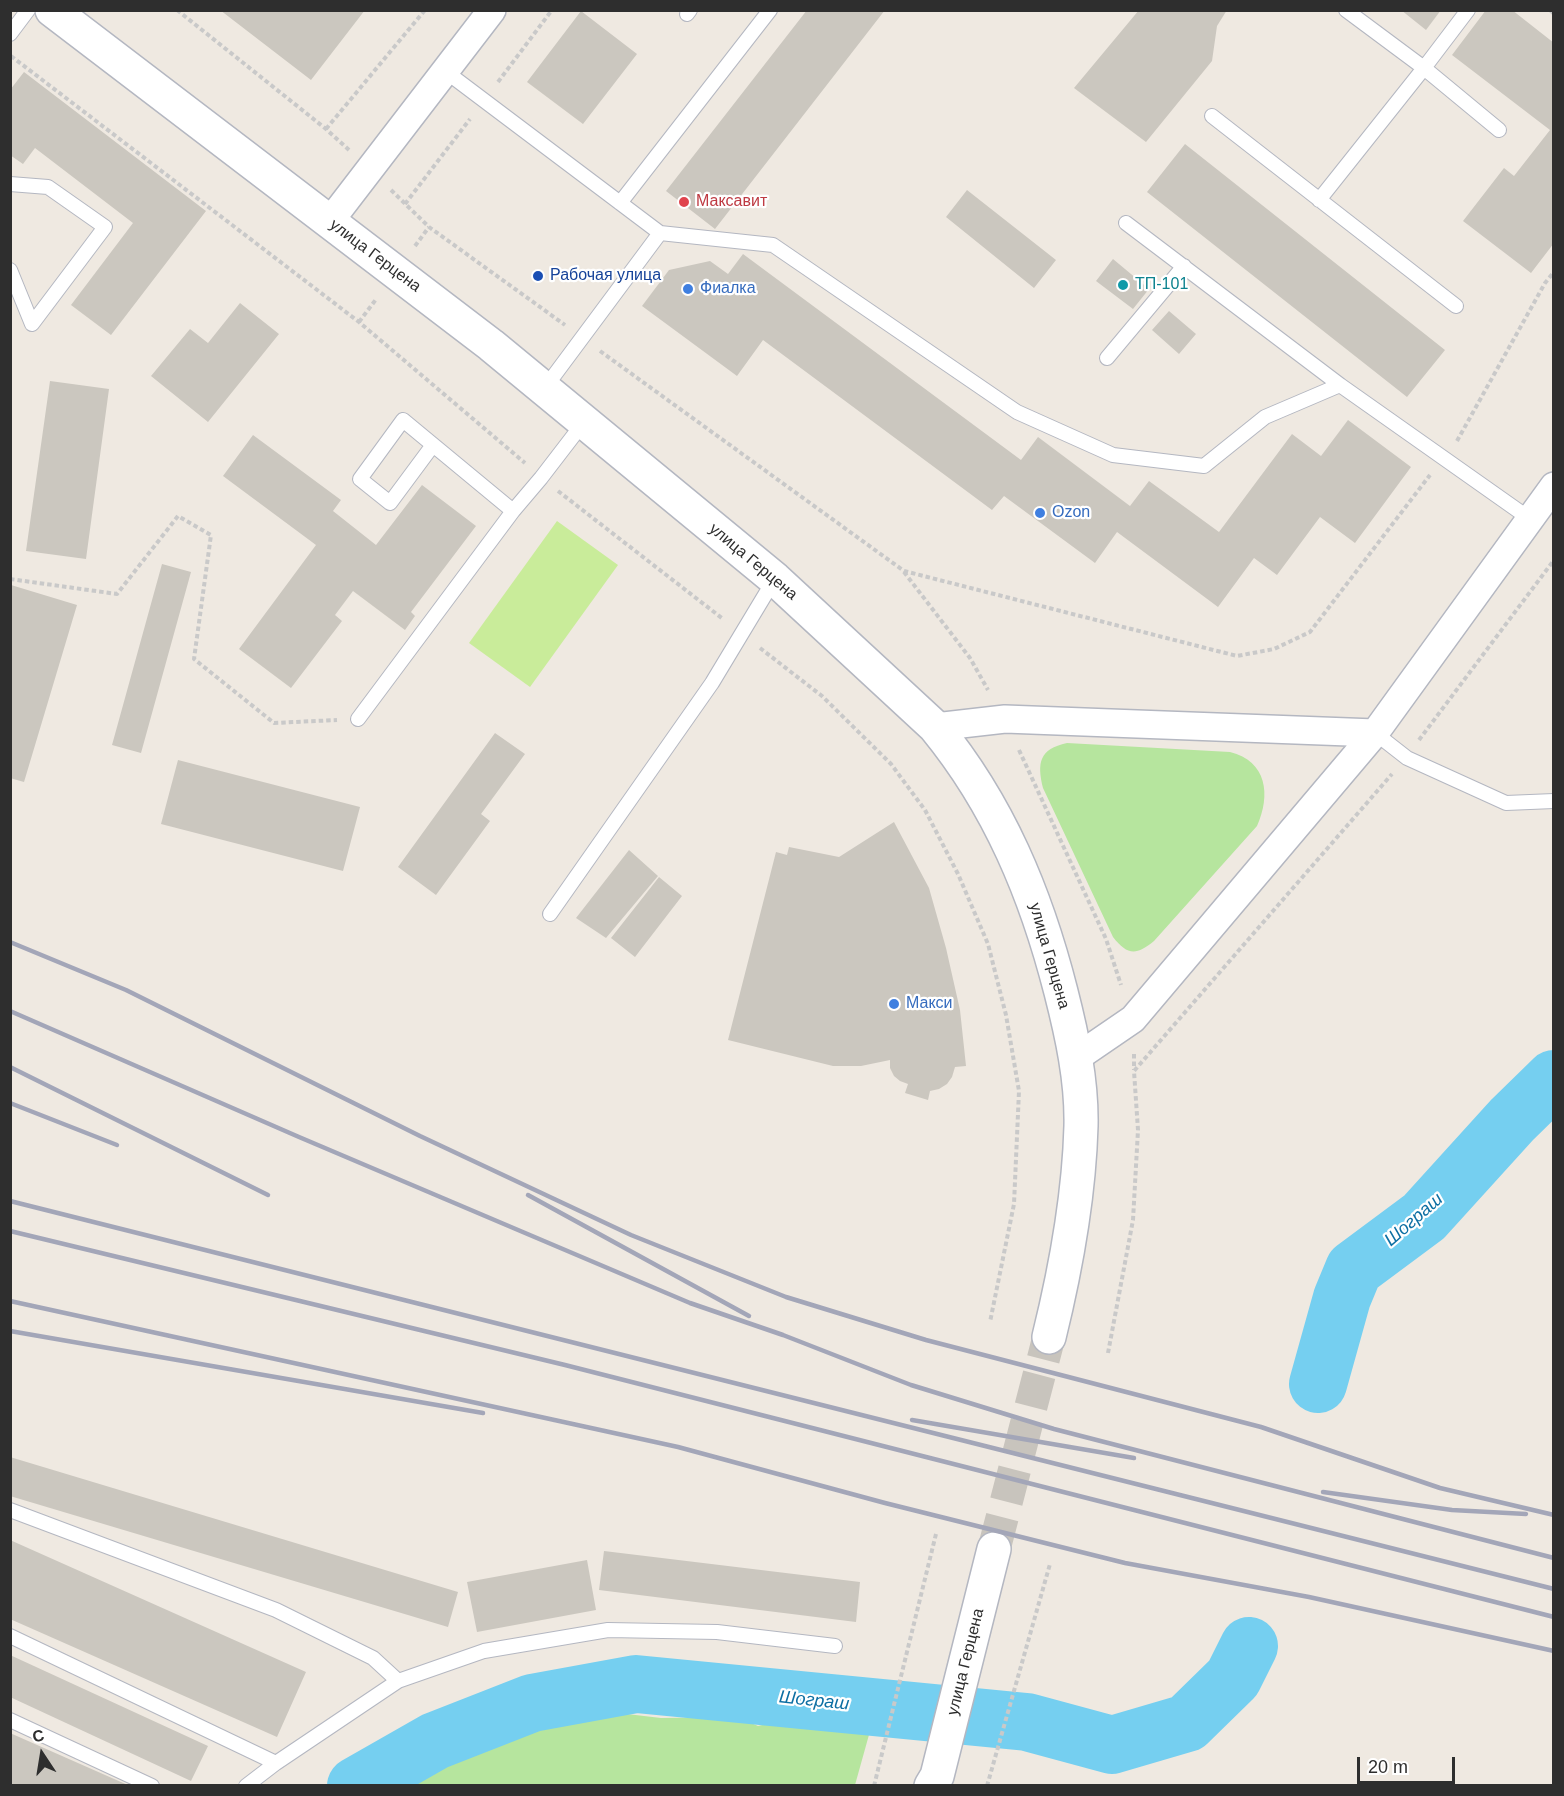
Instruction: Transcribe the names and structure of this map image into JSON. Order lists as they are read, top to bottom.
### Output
{
  "streets": {
    "main road": ["улица Герцена"]
  },
  "water": ["Шограш"],
  "places": [
    "Максавит",
    "Рабочая улица",
    "ТП-101",
    "Фиалка",
    "Ozon",
    "Макси"
  ],
  "scale_bar": "20 m",
  "north": "top"
}
